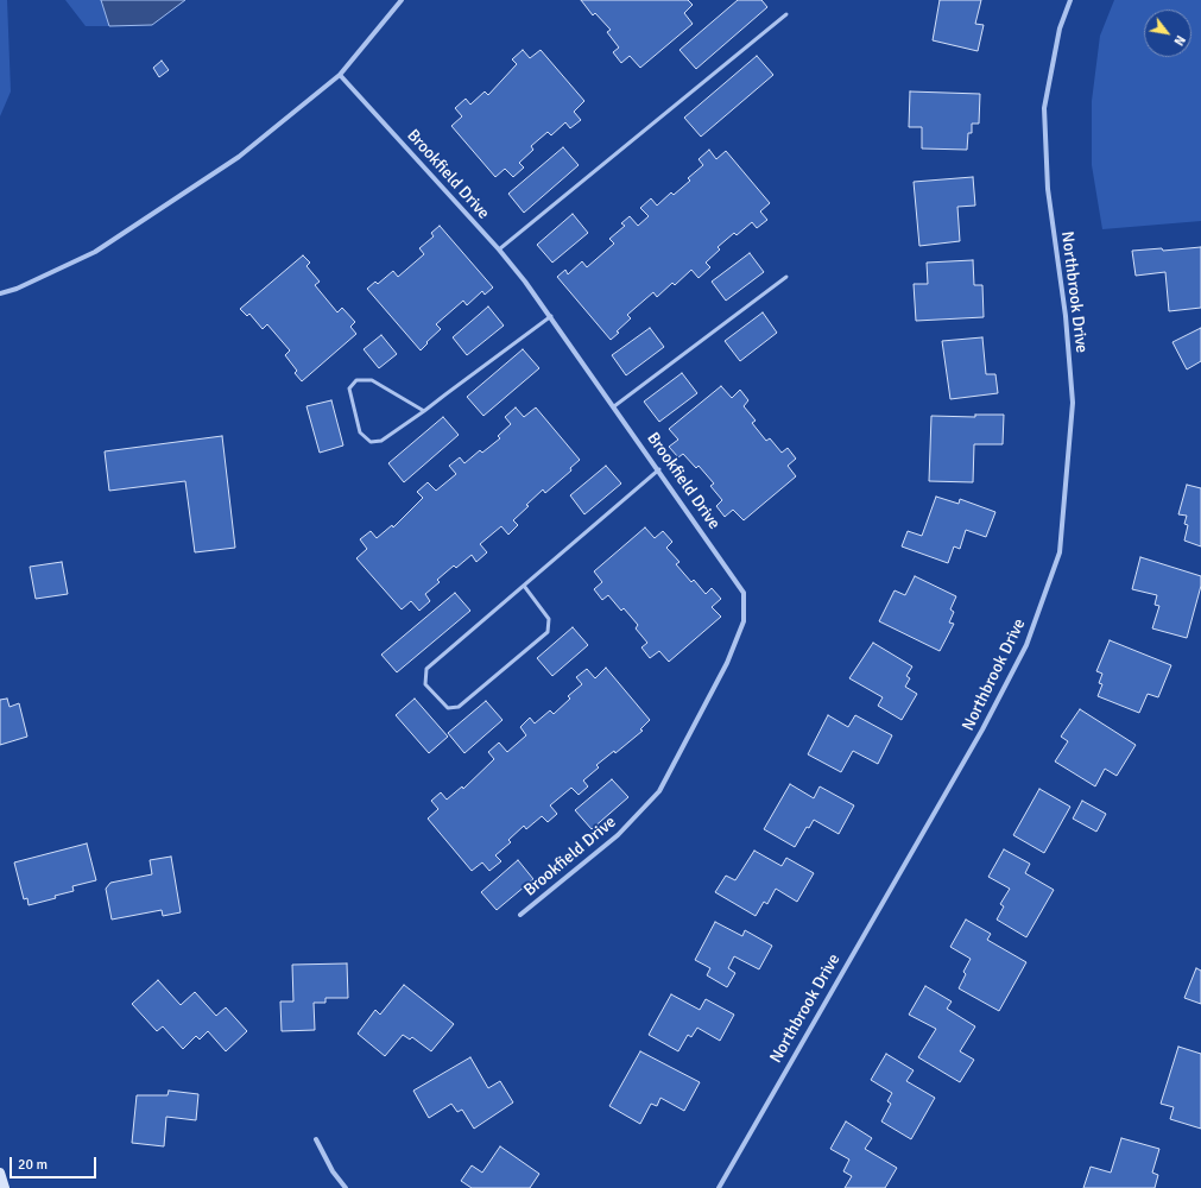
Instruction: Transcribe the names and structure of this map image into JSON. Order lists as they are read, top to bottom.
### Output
{
  "streets": {
    "street": ["Brookfield Drive", "Northbrook Drive"]
  },
  "scale_bar": "20 m",
  "north": "bottom right"
}
